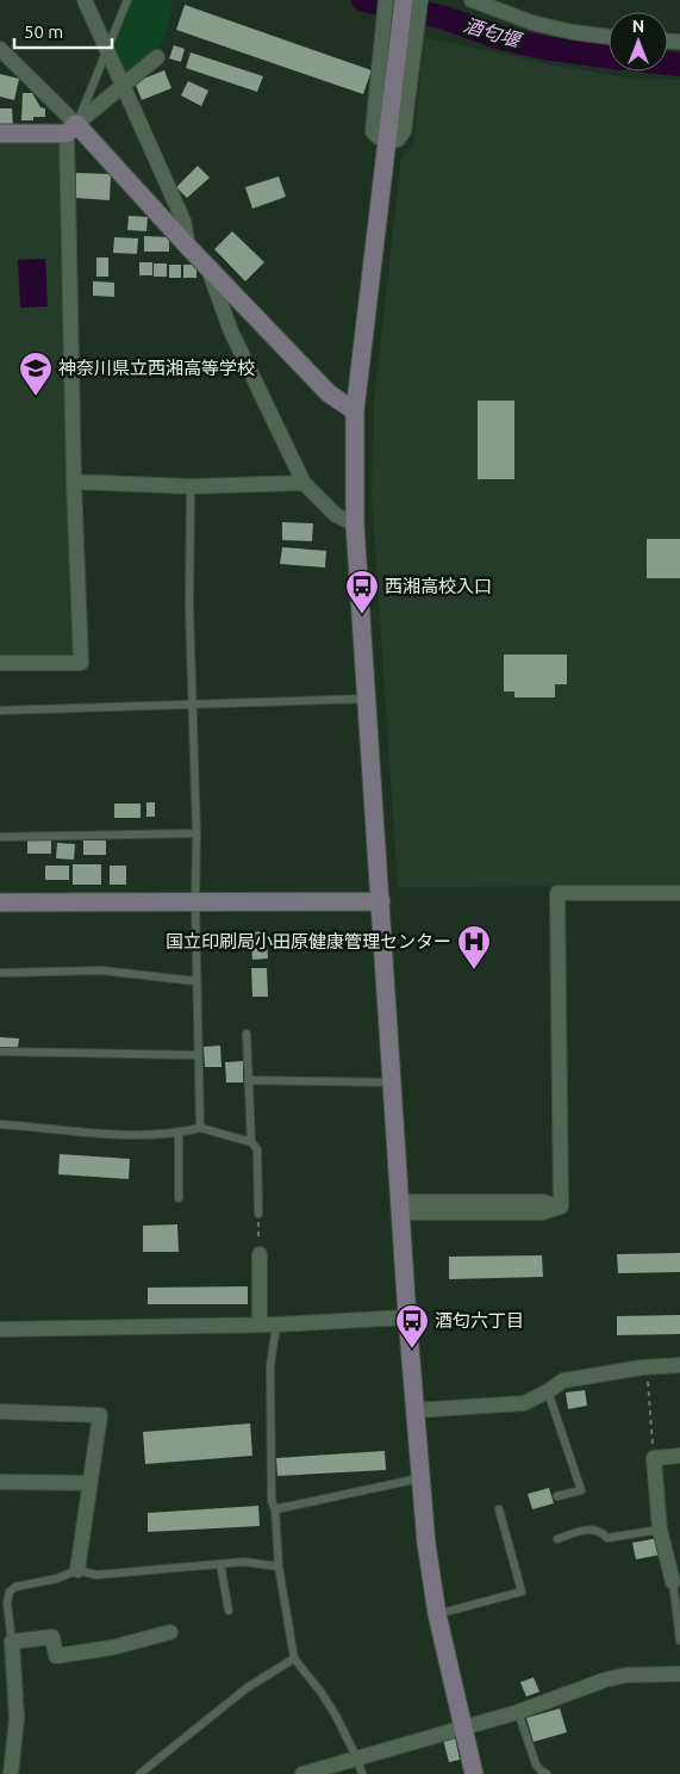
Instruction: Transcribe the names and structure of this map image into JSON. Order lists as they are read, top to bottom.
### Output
{
  "water": ["酒匂堰"],
  "places": {
    "school or university": ["神奈川県立西湘高等学校"],
    "bus stop": ["西湘高校入口", "酒匂六丁目"],
    "hospital": ["国立印刷局小田原健康管理センター"]
  },
  "scale_bar": "50 m",
  "north": "top"
}
